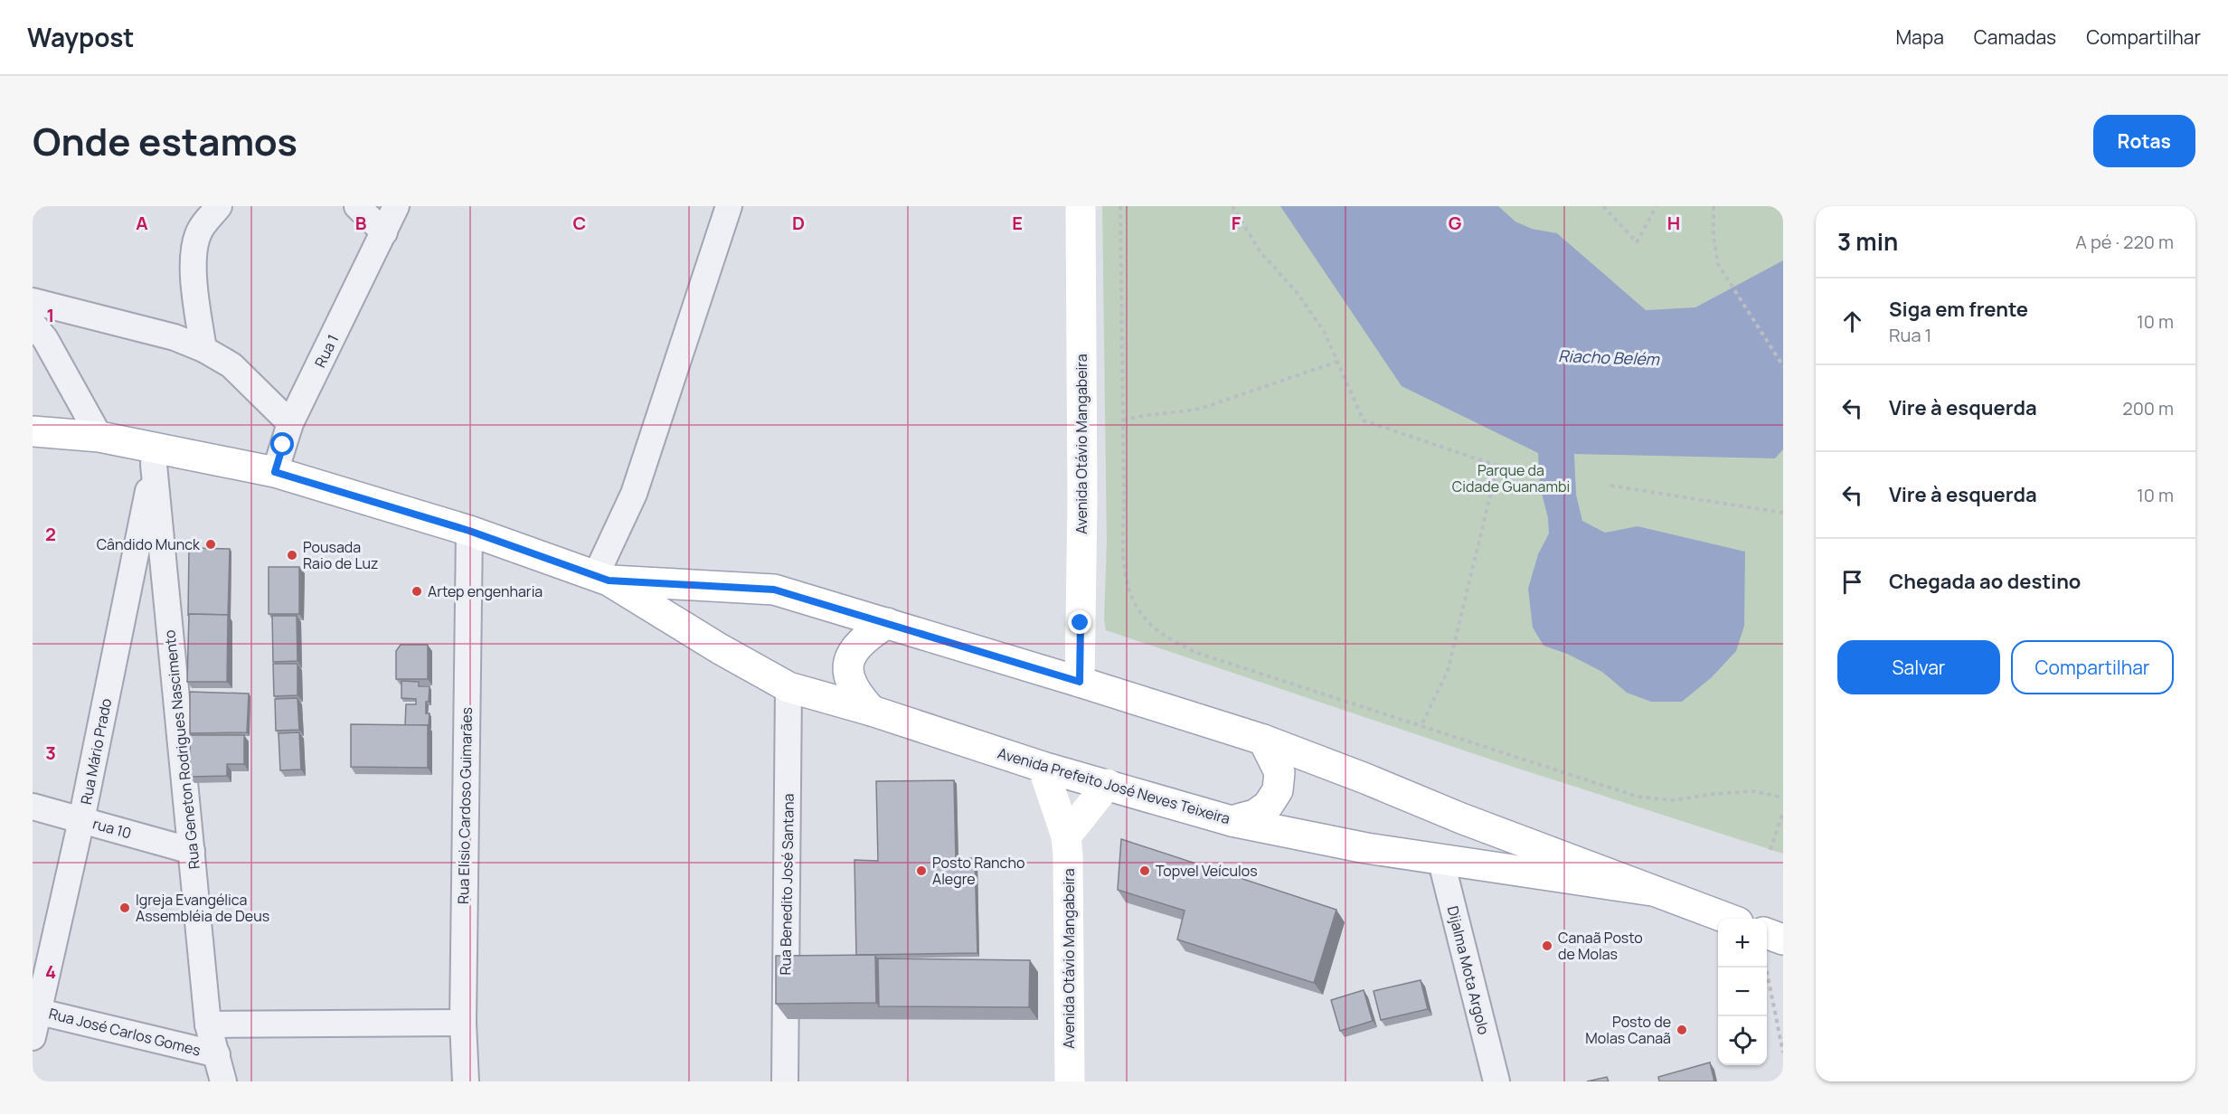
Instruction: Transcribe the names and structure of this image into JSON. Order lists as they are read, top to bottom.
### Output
{
  "streets": {
    "main road": ["Avenida Otávio Mangabeira", "Avenida Prefeito José Neves Teixeira"],
    "street": [
      "Rua 1",
      "Rua Geneton Rodrigues Nascimento",
      "Rua Mário Prado",
      "Rua Elisio Cardoso Guimarães",
      "rua 10",
      "Rua Benedito José Santana",
      "Dijalma Mota Argolo",
      "Rua José Carlos Gomes"
    ]
  },
  "crossings": [
    ["Rua 1", "Avenida Prefeito José Neves Teixeira"],
    ["Avenida Otávio Mangabeira", "Avenida Prefeito José Neves Teixeira"],
    ["Rua Geneton Rodrigues Nascimento", "Rua Mário Prado"],
    ["Rua Geneton Rodrigues Nascimento", "Avenida Prefeito José Neves Teixeira"],
    ["Rua Geneton Rodrigues Nascimento", "rua 10"],
    ["Rua Geneton Rodrigues Nascimento", "Rua José Carlos Gomes"],
    ["Rua Mário Prado", "Avenida Prefeito José Neves Teixeira"],
    ["Rua Mário Prado", "rua 10"],
    ["Rua Mário Prado", "Rua José Carlos Gomes"],
    ["Avenida Prefeito José Neves Teixeira", "Rua Elisio Cardoso Guimarães"],
    ["Avenida Prefeito José Neves Teixeira", "Rua Benedito José Santana"],
    ["Avenida Prefeito José Neves Teixeira", "Dijalma Mota Argolo"]
  ],
  "water": ["Riacho Belém"],
  "parks": ["Parque da Cidade Guanambi"],
  "places": [
    "Cândido Munck",
    "Pousada Raio de Luz",
    "Artep engenharia",
    "Posto Rancho Alegre",
    "Topvel Veículos",
    "Igreja Evangélica Assembléia de Deus",
    "Canaã Posto de Molas",
    "Posto de Molas Canaã"
  ],
  "page": {
    "header": "Waypost",
    "nav": ["Mapa", "Camadas", "Compartilhar"],
    "title": "Onde estamos",
    "buttons": [
      "Rotas",
      ["Salvar", "Compartilhar"]
    ],
    "heading": ["3 min", "A pé · 220 m"],
    "list": [
      ["Siga em frente", "Rua 1", "10 m"],
      ["Vire à esquerda", "200 m"],
      ["Vire à esquerda", "10 m"],
      "Chegada ao destino"
    ],
    "map_buttons": ["+", "−"]
  },
  "grid": {
    "columns": [
      "A",
      "B",
      "C",
      "D",
      "E",
      "F",
      "G",
      "H"
    ],
    "rows": [
      "1",
      "2",
      "3",
      "4"
    ]
  }
}
